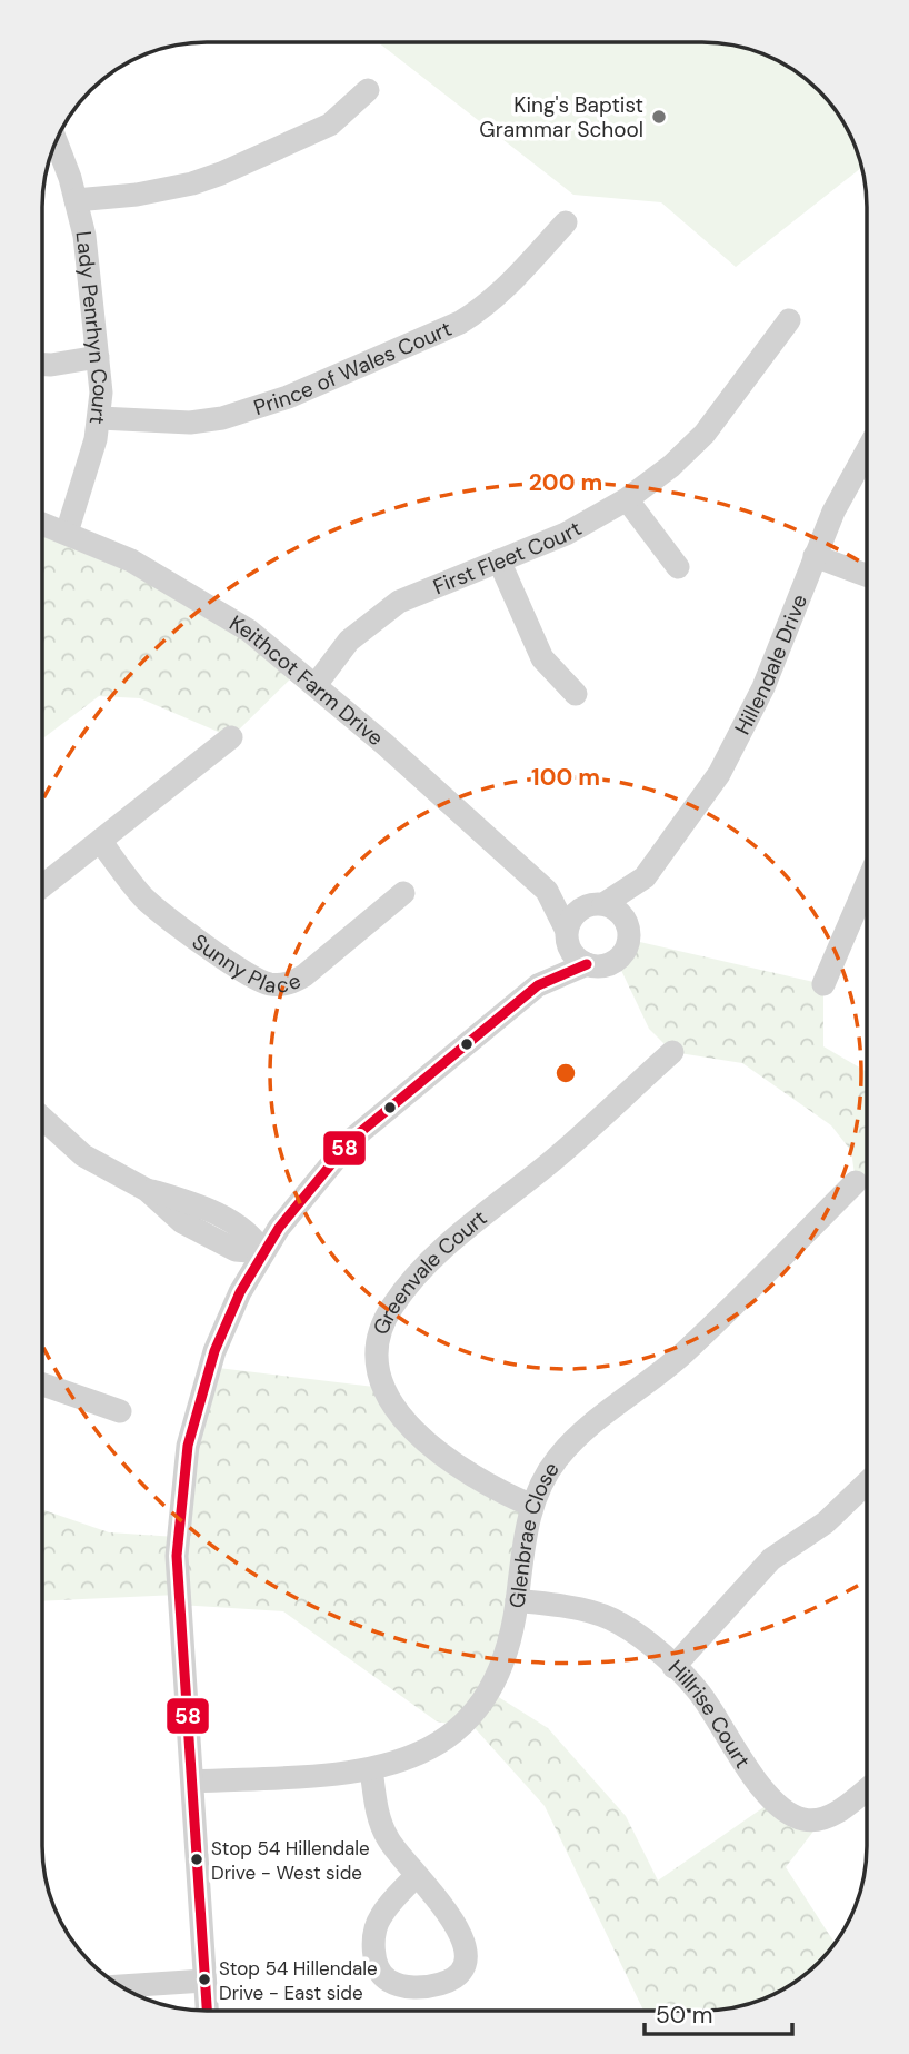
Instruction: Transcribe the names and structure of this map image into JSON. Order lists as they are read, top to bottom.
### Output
{
  "streets": {
    "street": [
      "Lady Penrhyn Court",
      "Prince of Wales Court",
      "First Fleet Court",
      "Hillendale Drive",
      "Keithcot Farm Drive",
      "Sunny Place",
      "Greenvale Court",
      "Glenbrae Close",
      "Hillrise Court"
    ]
  },
  "crossings": [
    ["Lady Penrhyn Court", "Prince of Wales Court"],
    ["Lady Penrhyn Court", "Keithcot Farm Drive"],
    ["First Fleet Court", "Keithcot Farm Drive"],
    ["Hillendale Drive", "Keithcot Farm Drive"],
    ["Greenvale Court", "Glenbrae Close"],
    ["Glenbrae Close", "Hillrise Court"]
  ],
  "places": ["King's Baptist Grammar School", "Stop 54 Hillendale Drive - West side", "Stop 54 Hillendale Drive - East side"],
  "lines": ["transit line 58"],
  "scale_bar": "50 m",
  "rings": ["200 m", "100 m"]
}
